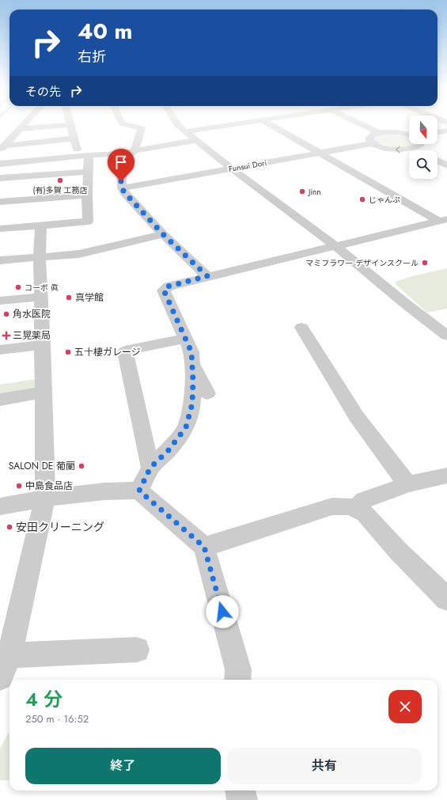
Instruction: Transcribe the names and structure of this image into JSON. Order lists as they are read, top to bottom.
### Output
{
  "streets": {
    "street": ["Funsui Dori"]
  },
  "places": {
    "other": [
      "(有)多賀 工務店",
      "Jinn",
      "じゃんぷ",
      "マミフラワー デザインスクール",
      "コーポ 眞",
      "真学館",
      "角水医院",
      "五十棲ガレージ",
      "SALON DE 葡蘭",
      "中島食品店",
      "安田クリーニング"
    ],
    "health": ["三晃薬局"]
  },
  "north": "bottom",
  "page": {
    "turn": ["40 m", "右折"],
    "then": "その先",
    "heading": ["4 分", "250 m · 16:52"],
    "buttons": ["終了", "共有"]
  }
}
